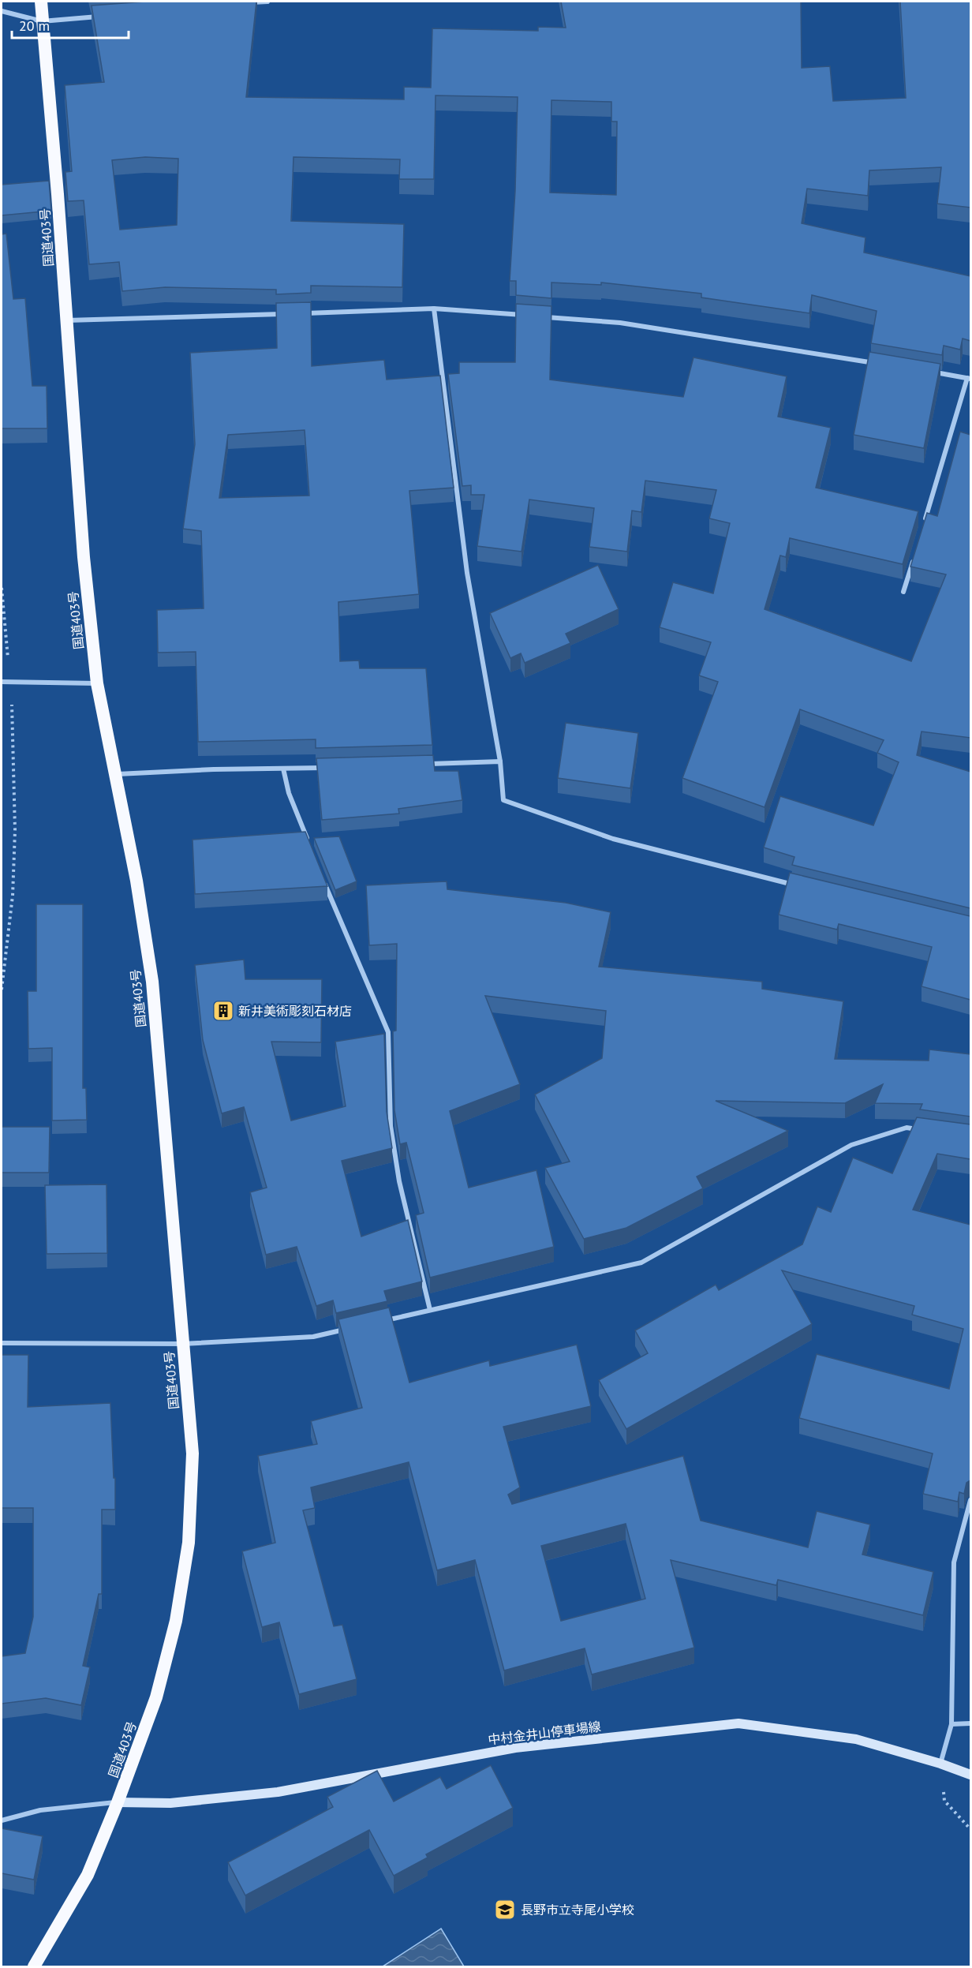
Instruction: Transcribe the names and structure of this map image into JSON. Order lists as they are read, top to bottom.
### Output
{
  "streets": {
    "highway": ["国道403号"],
    "main road": ["中村金井山停車場線"]
  },
  "crossings": [
    ["国道403号", "中村金井山停車場線"]
  ],
  "places": {
    "building": ["新井美術彫刻石材店"],
    "school or university": ["長野市立寺尾小学校"]
  },
  "scale_bar": "20 m"
}
